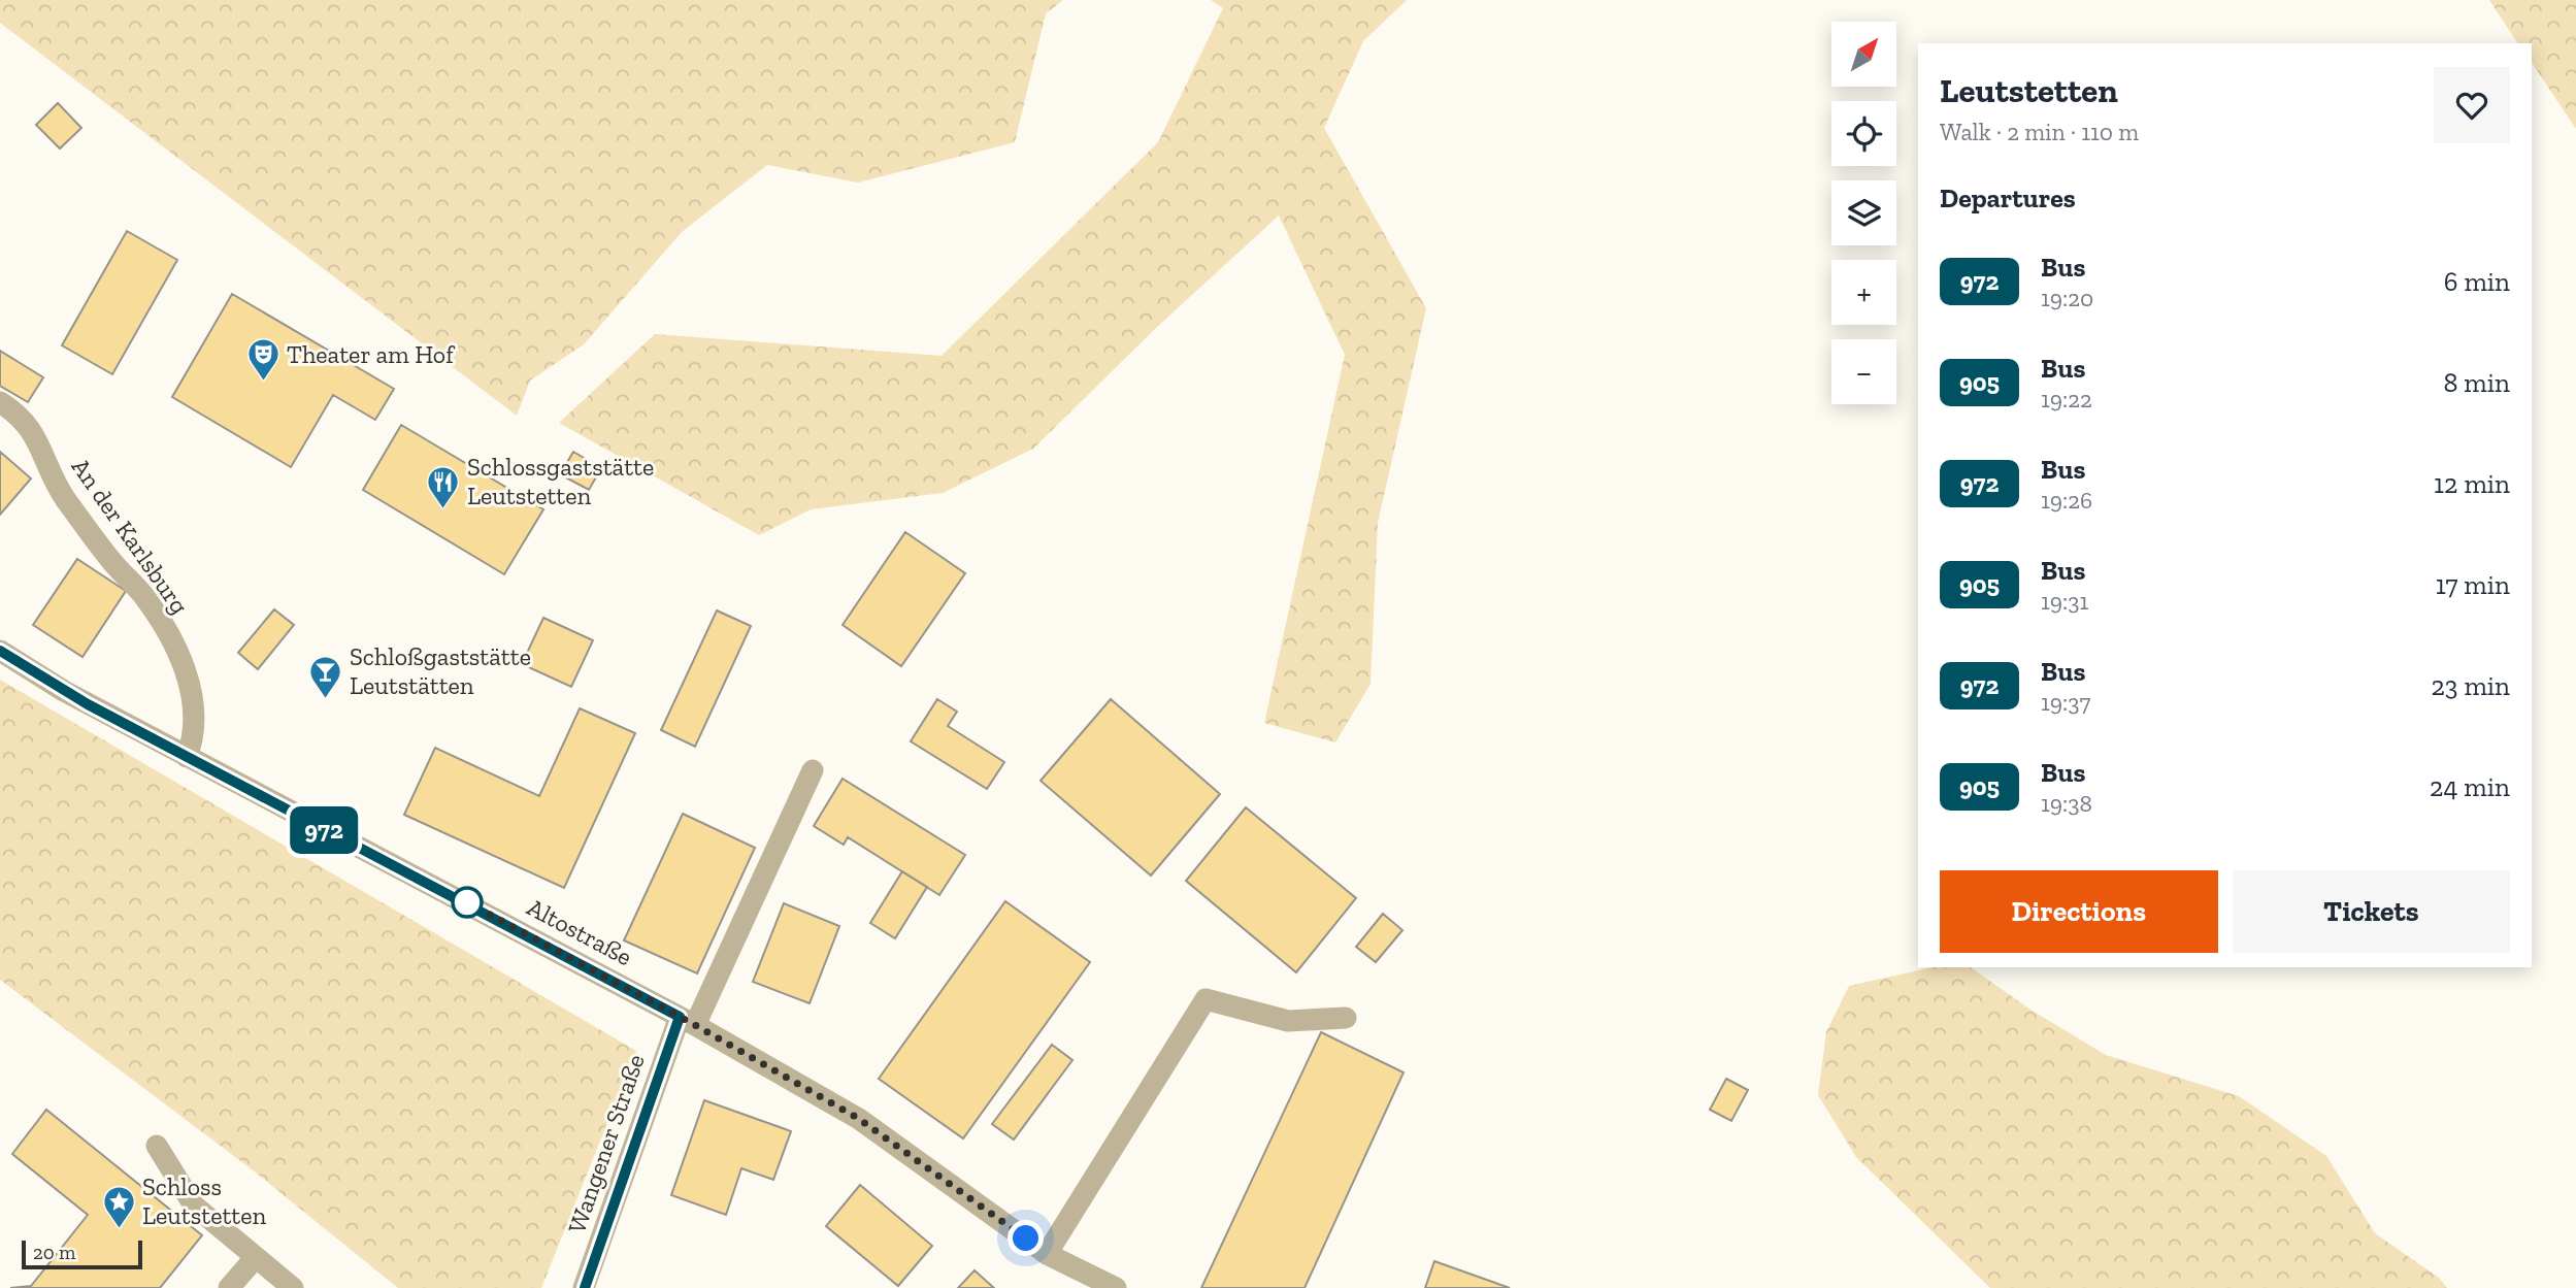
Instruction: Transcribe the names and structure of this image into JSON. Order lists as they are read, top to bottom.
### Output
{
  "streets": {
    "street": ["An der Karlsburg", "Altostraße", "Wangener Straße"]
  },
  "crossings": [
    ["An der Karlsburg", "Altostraße"],
    ["Altostraße", "Wangener Straße"]
  ],
  "places": {
    "theatre": ["Theater am Hof"],
    "restaurant": ["Schlossgaststätte Leutstetten"],
    "bar": ["Schloßgaststätte Leutstätten"],
    "place": ["Schloss Leutstetten"]
  },
  "lines": ["bus line 972"],
  "scale_bar": "20 m",
  "north": "top right",
  "page": {
    "on_map": "972",
    "map_buttons": ["+", "−"],
    "heading": [
      ["Leutstetten", "Walk · 2 min · 110 m"],
      "Departures"
    ],
    "list": [
      {
        "mark": "972",
        "name": "Bus",
        "note": "19:20",
        "value": "6 min"
      },
      {
        "mark": "905",
        "name": "Bus",
        "note": "19:22",
        "value": "8 min"
      },
      {
        "mark": "972",
        "name": "Bus",
        "note": "19:26",
        "value": "12 min"
      },
      {
        "mark": "905",
        "name": "Bus",
        "note": "19:31",
        "value": "17 min"
      },
      {
        "mark": "972",
        "name": "Bus",
        "note": "19:37",
        "value": "23 min"
      },
      {
        "mark": "905",
        "name": "Bus",
        "note": "19:38",
        "value": "24 min"
      }
    ],
    "buttons": ["Directions", "Tickets"],
    "scale": "20 m"
  }
}
